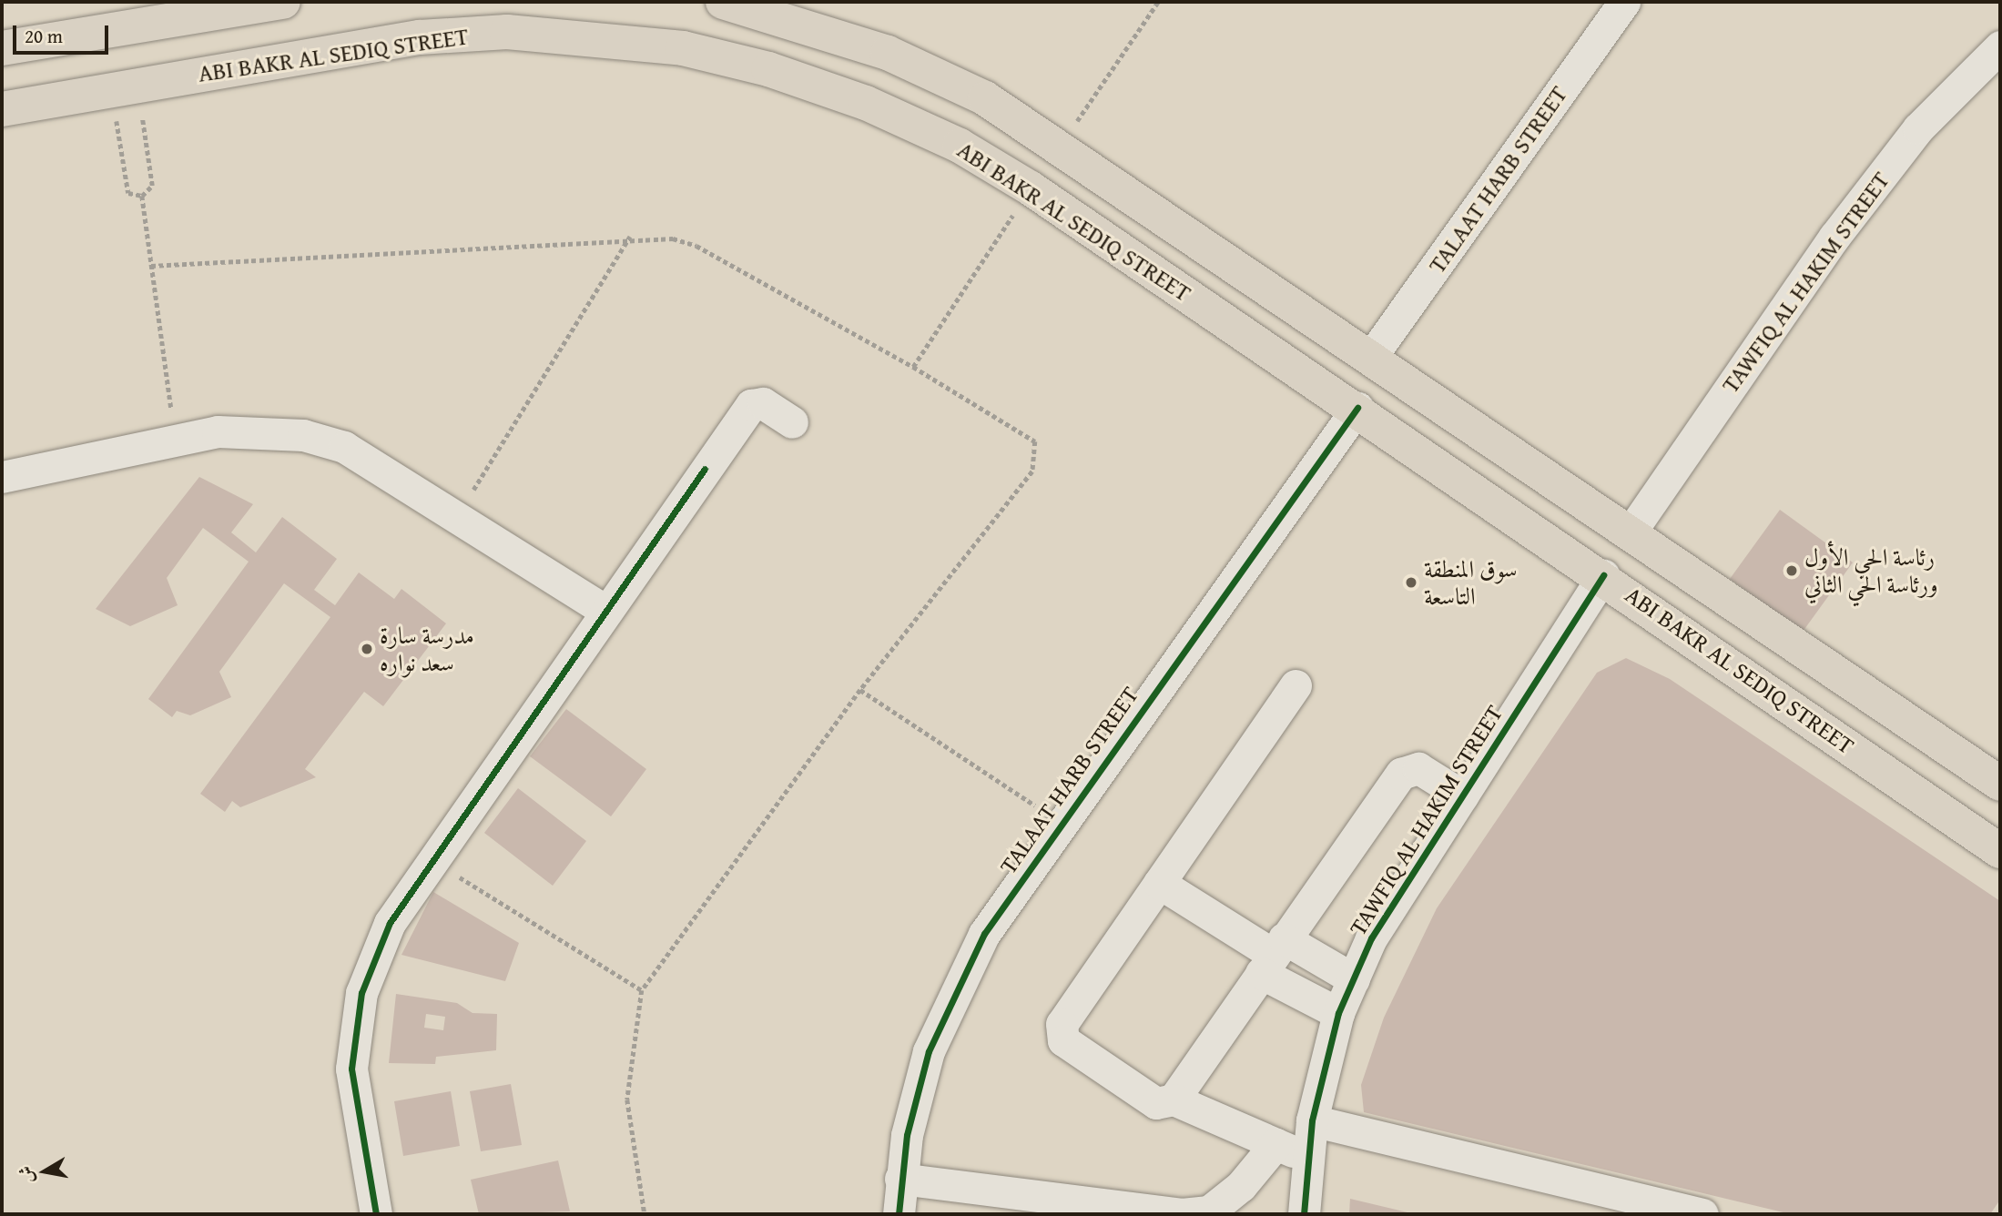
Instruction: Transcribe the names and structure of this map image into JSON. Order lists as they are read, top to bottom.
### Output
{
  "streets": {
    "main road": ["ABI BAKR AL SEDIQ STREET"],
    "street": ["TALAAT HARB STREET", "TAWFIQ AL HAKIM STREET"]
  },
  "crossings": [
    ["ABI BAKR AL SEDIQ STREET", "TALAAT HARB STREET"],
    ["ABI BAKR AL SEDIQ STREET", "TAWFIQ AL HAKIM STREET"]
  ],
  "places": ["رئاسة الحي الأول ورئاسة الحي الثاني", "سوق المنطقة التاسعة", "مدرسة سارة سعد نواره"],
  "scale_bar": "20 m",
  "north": "left"
}
